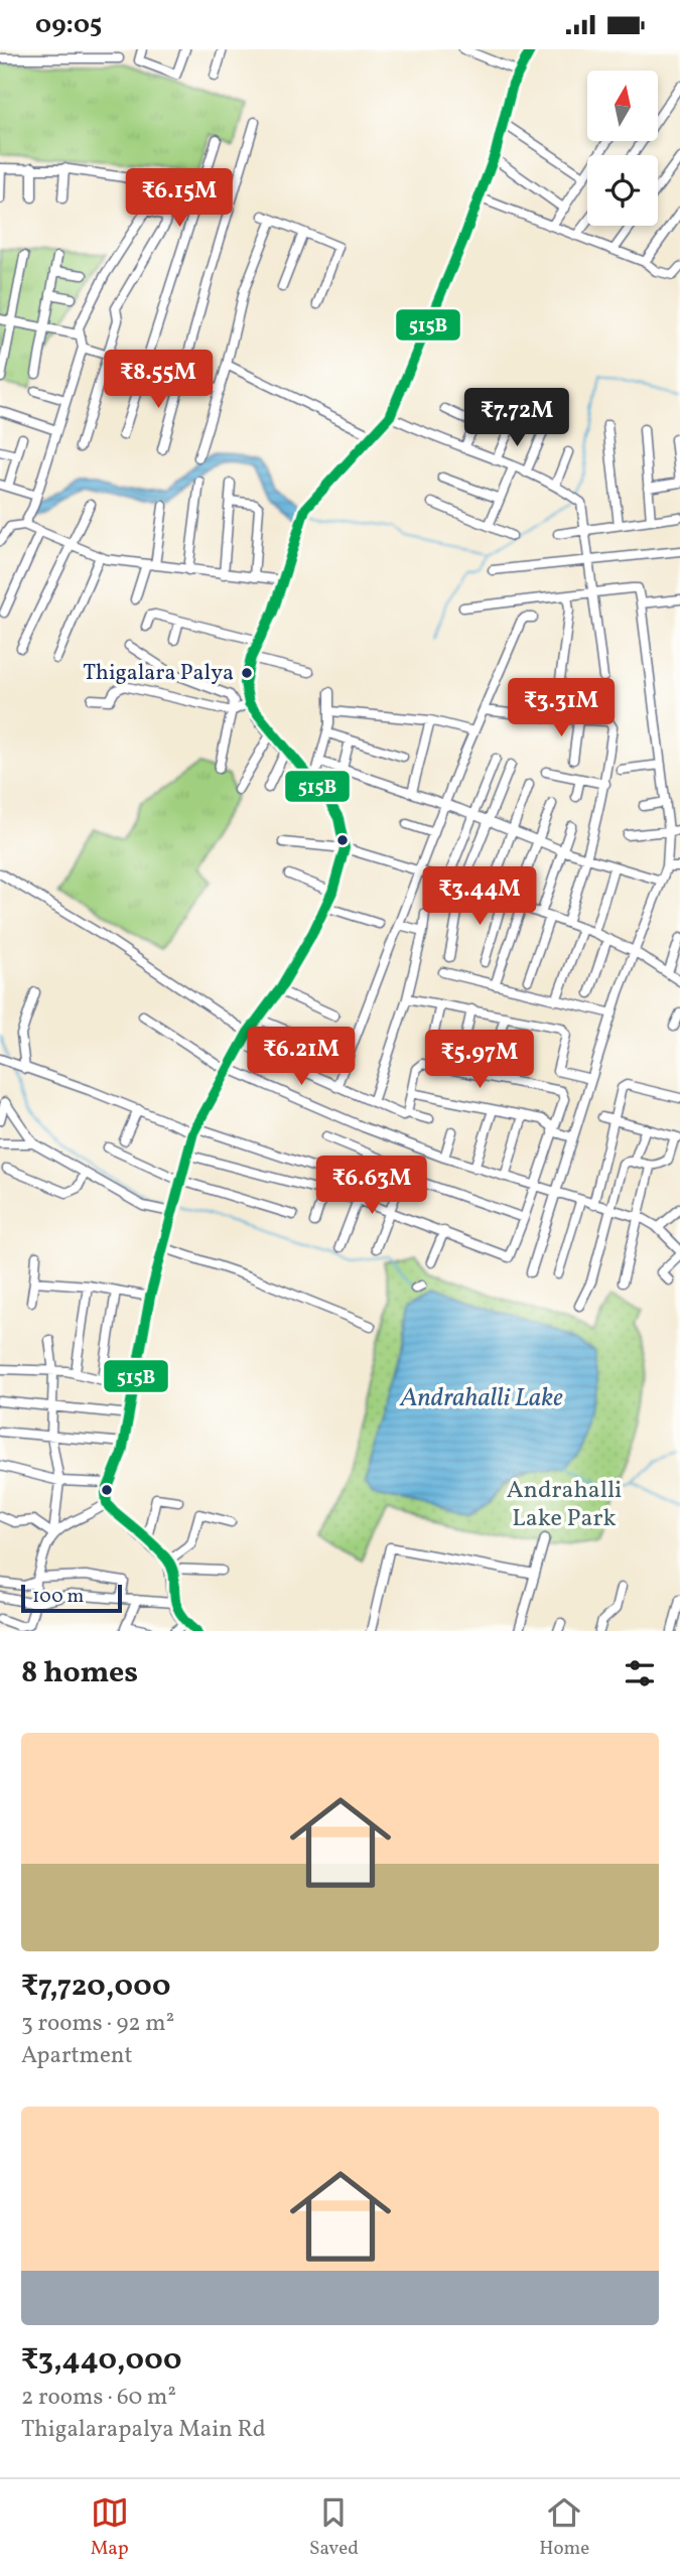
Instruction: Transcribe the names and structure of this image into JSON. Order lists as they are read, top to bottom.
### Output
{
  "water": ["Andrahalli Lake"],
  "parks": ["Andrahalli Lake Park"],
  "places": ["Thigalara Palya"],
  "lines": ["transit line 515B"],
  "scale_bar": "100 m",
  "north": "top",
  "page": {
    "status": "09:05",
    "price": [
      "₹6.15M",
      "₹8.55M",
      "₹7.72M",
      "₹3.31M",
      "₹3.44M",
      "₹6.21M",
      "₹5.97M",
      "₹6.63M"
    ],
    "scale": "100 m",
    "heading": "8 homes",
    "list": [
      {
        "name": "₹7,720,000",
        "note": "3 rooms · 92 m² · Apartment"
      },
      {
        "name": "₹3,440,000",
        "note": "2 rooms · 60 m² · Thigalarapalya Main Rd"
      }
    ],
    "tabs": ["Map", "Saved", "Home"]
  }
}
